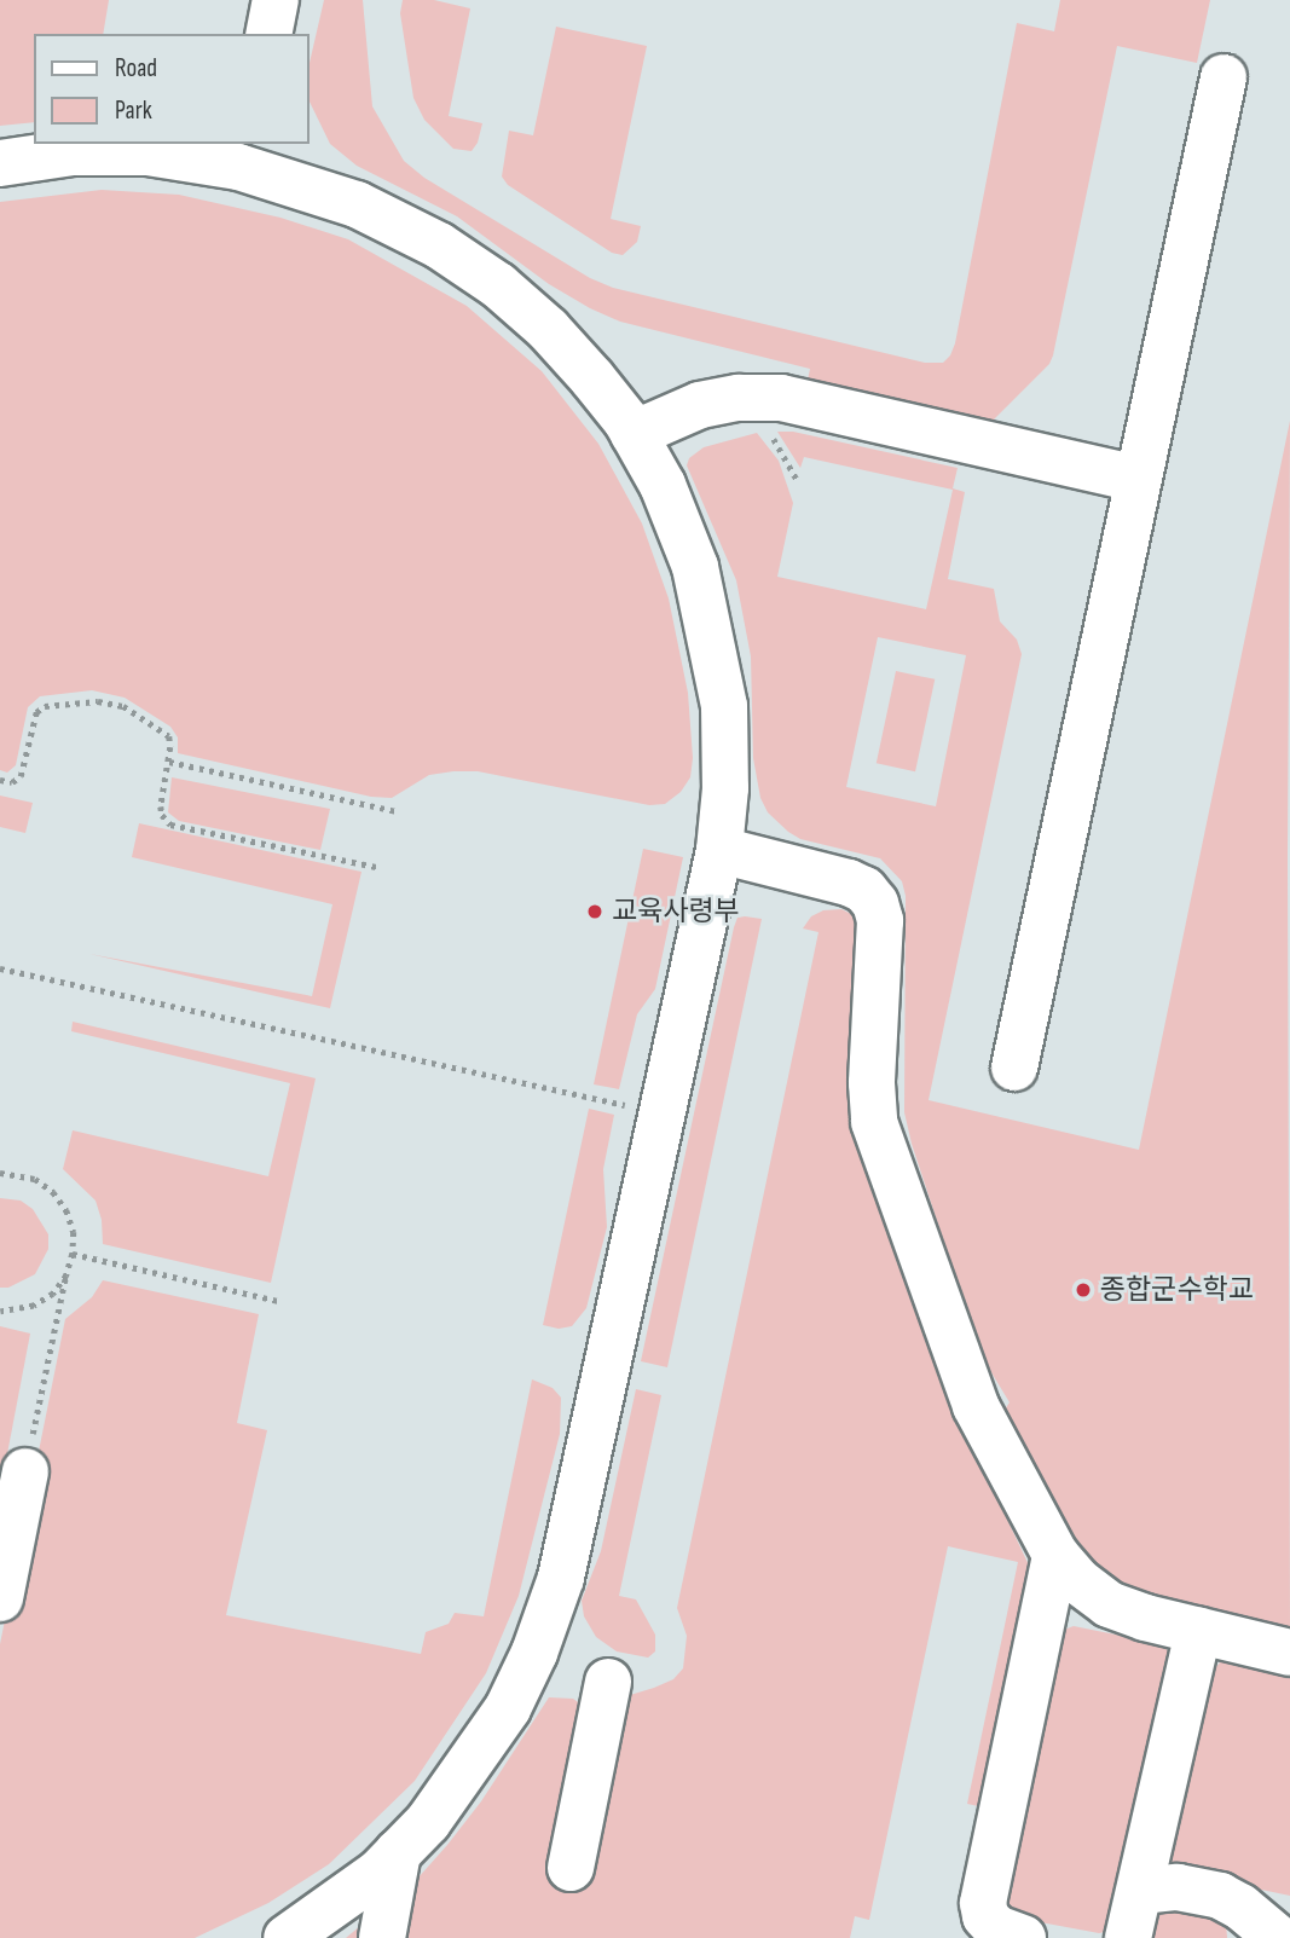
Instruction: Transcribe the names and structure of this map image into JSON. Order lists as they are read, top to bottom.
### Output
{
  "places": ["교육사령부", "종합군수학교"],
  "legend": ["Road", "Park"]
}
